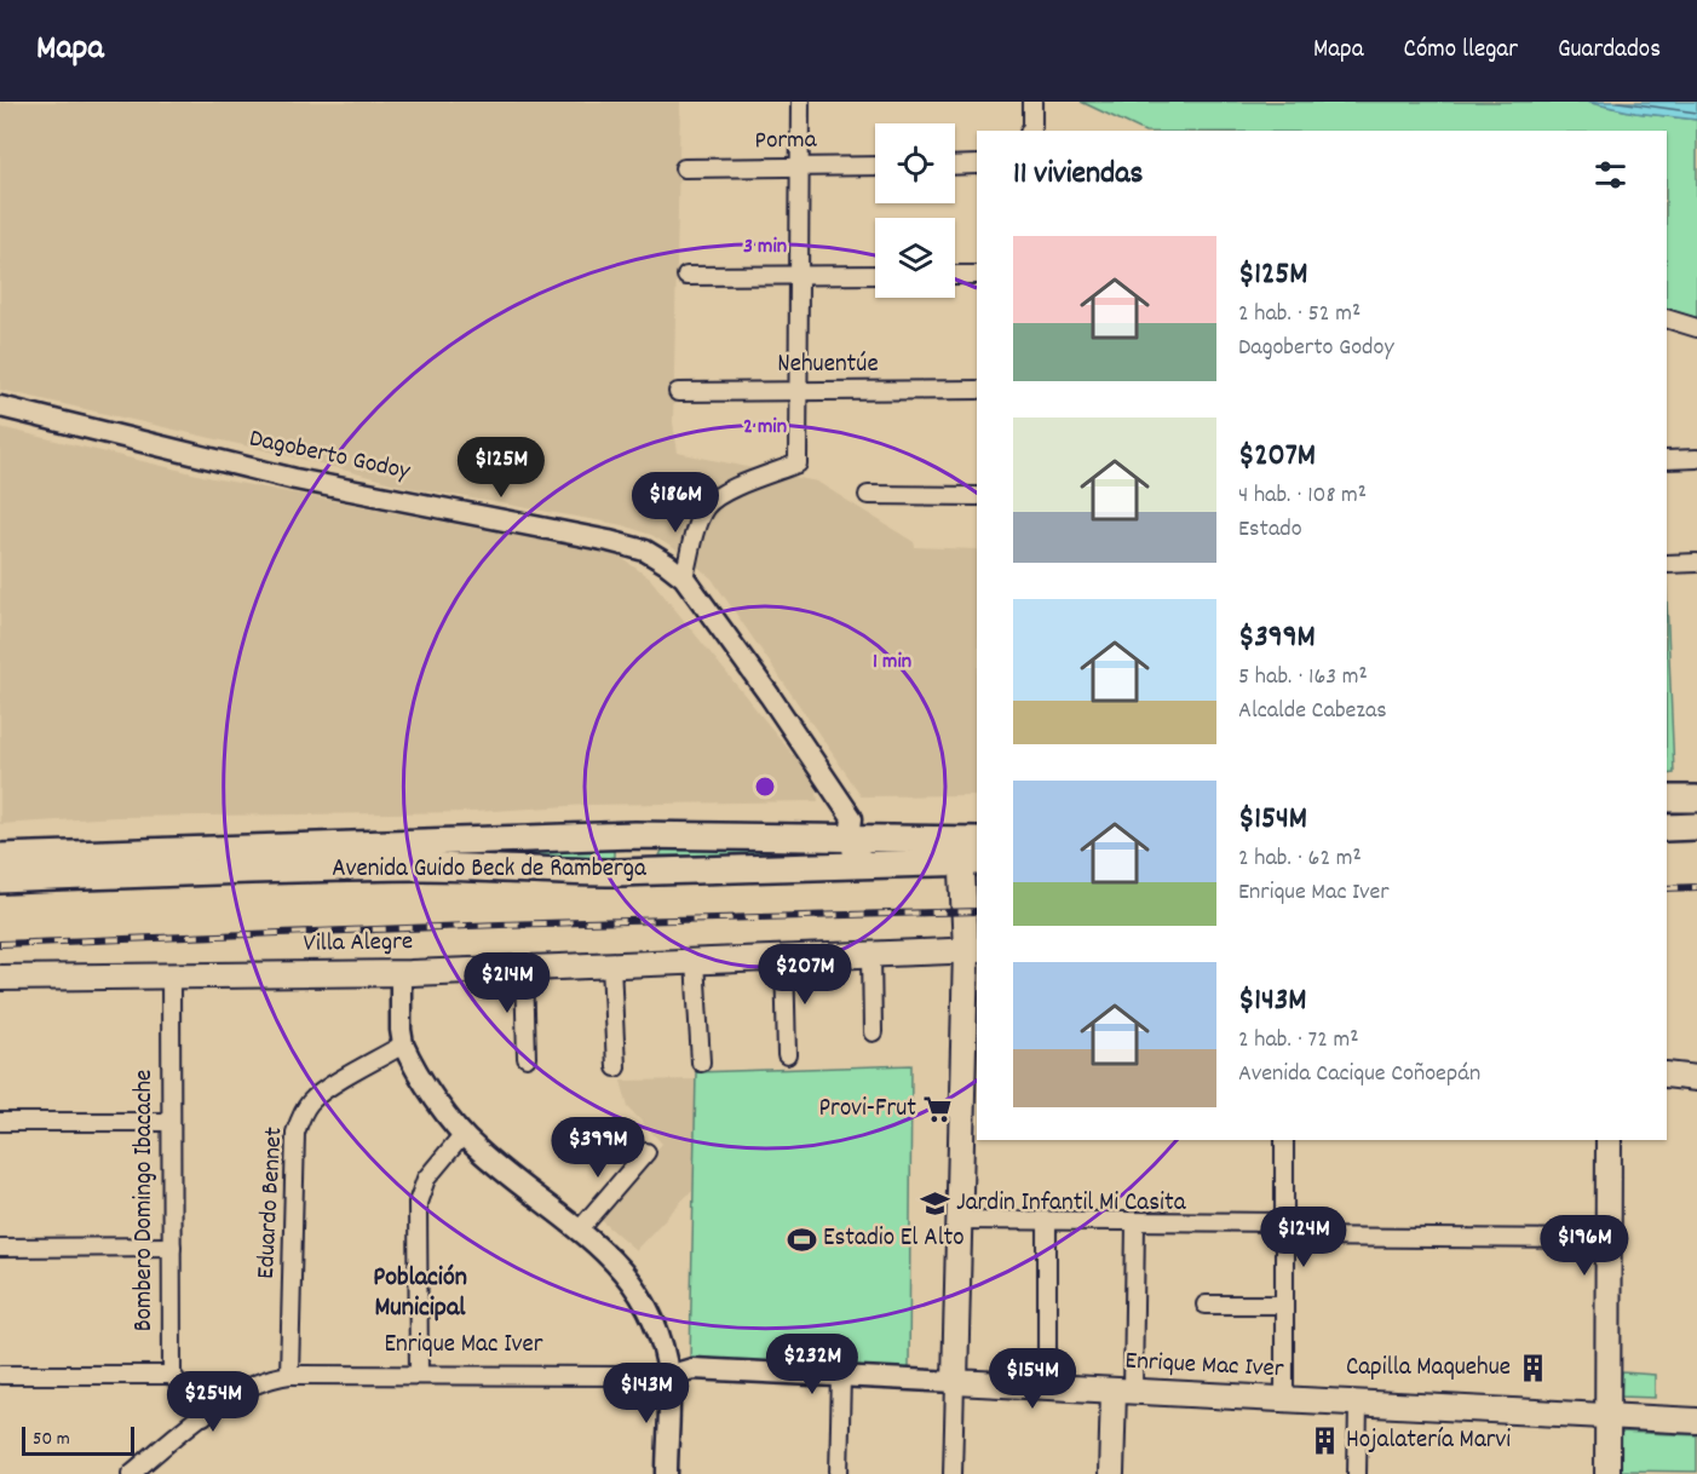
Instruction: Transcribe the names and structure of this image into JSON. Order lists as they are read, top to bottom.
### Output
{
  "streets": {
    "main road": ["Avenida Guido Beck de Ramberga", "Villa Alegre", "Enrique Mac Iver"],
    "street": [
      "Porma",
      "Nehuentúe",
      "Dagoberto Godoy",
      "Bombero Domingo Ibacache",
      "Eduardo Bennet"
    ]
  },
  "crossings": [
    ["Dagoberto Godoy", "Avenida Guido Beck de Ramberga"],
    ["Villa Alegre", "Bombero Domingo Ibacache"],
    ["Eduardo Bennet", "Enrique Mac Iver"]
  ],
  "districts": ["Población Municipal"],
  "places": {
    "supermarket": ["Provi-Frut"],
    "school or university": ["Jardin Infantil Mi Casita"],
    "sports": ["Estadio El Alto"],
    "building": ["Capilla Maquehue", "Hojalatería Marvi"]
  },
  "scale_bar": "50 m",
  "page": {
    "header": "Mapa",
    "nav": ["Mapa", "Cómo llegar", "Guardados"],
    "heading": "11 viviendas",
    "list": [
      {
        "name": "$125M",
        "note": "2 hab. · 52 m² · Dagoberto Godoy"
      },
      {
        "name": "$207M",
        "note": "4 hab. · 108 m² · Estado"
      },
      {
        "name": "$399M",
        "note": "5 hab. · 163 m² · Alcalde Cabezas"
      },
      {
        "name": "$154M",
        "note": "2 hab. · 62 m² · Enrique Mac Iver"
      },
      {
        "name": "$143M",
        "note": "2 hab. · 72 m² · Avenida Cacique Coñoepán"
      }
    ],
    "price": [
      "$125M",
      "$186M",
      "$207M",
      "$214M",
      "$399M",
      "$124M",
      "$196M",
      "$232M",
      "$154M",
      "$143M",
      "$254M"
    ],
    "scale": "50 m"
  },
  "rings": ["3 min", "2 min", "1 min"]
}
